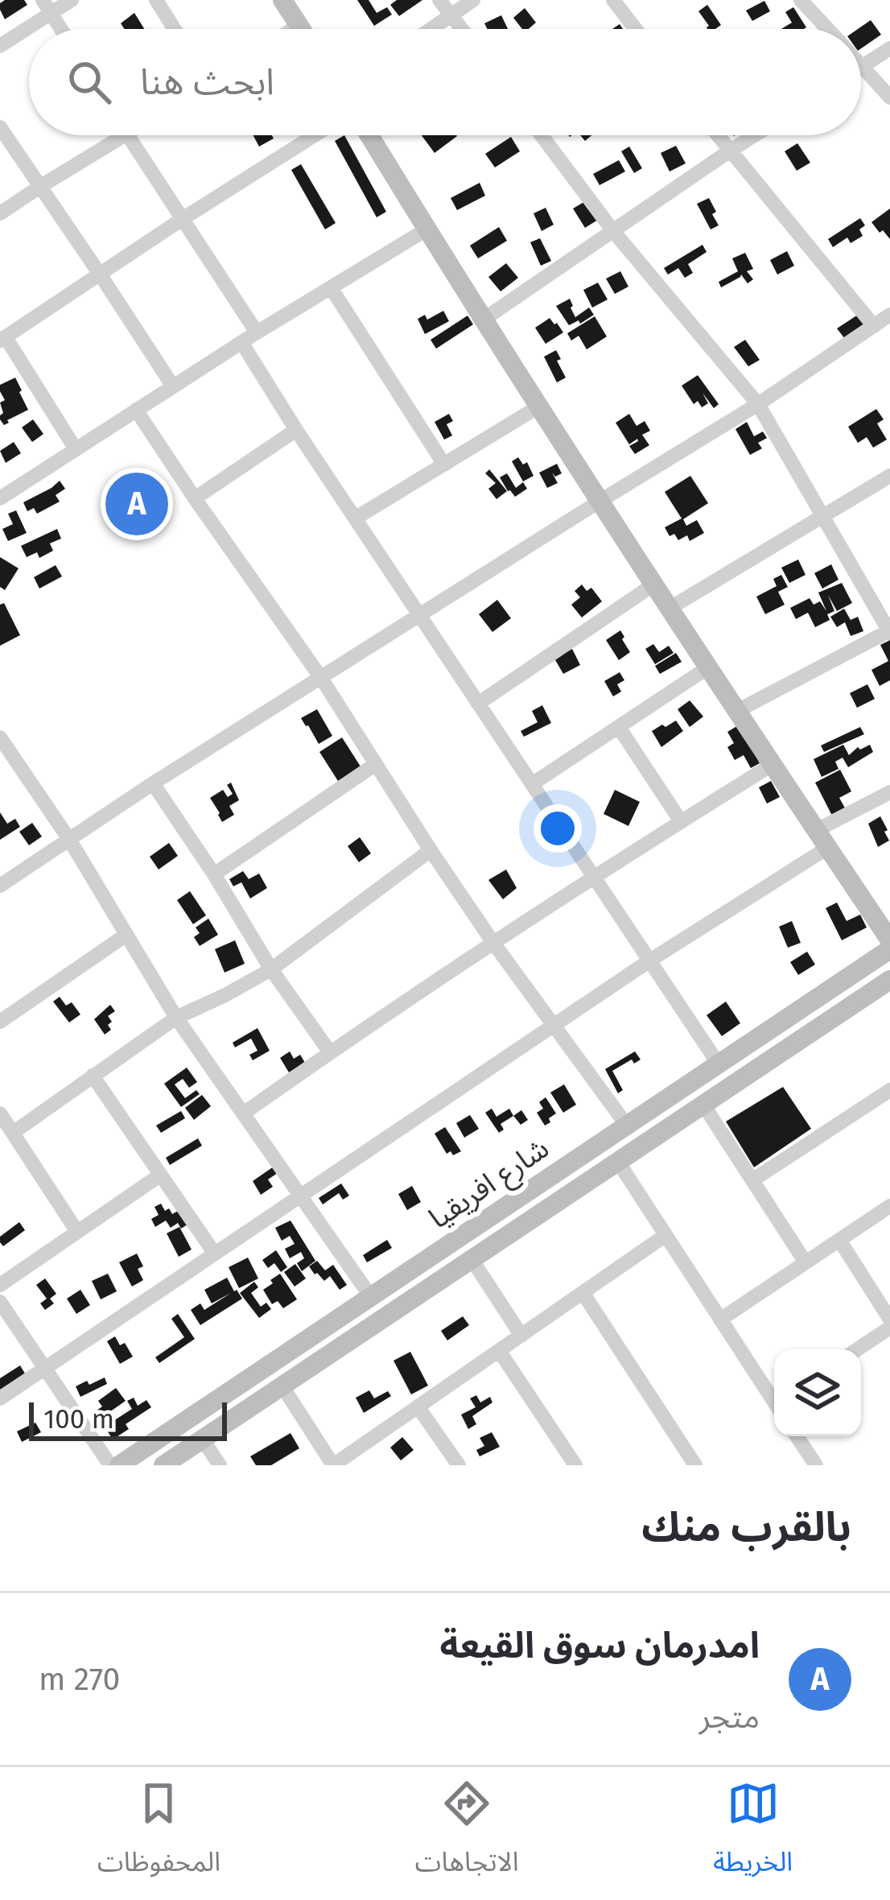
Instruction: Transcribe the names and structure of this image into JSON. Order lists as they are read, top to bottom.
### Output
{
  "streets": {
    "street": ["شارع افريقيا"]
  },
  "scale_bar": "100 m",
  "page": {
    "search": "ابحث هنا",
    "pins": "A",
    "scale": "100 m",
    "heading": "بالقرب منك",
    "list": [
      {
        "mark": "A",
        "name": "امدرمان سوق القيعة",
        "note": "متجر",
        "value": "270 m"
      }
    ],
    "nav": ["الخريطة", "الاتجاهات", "المحفوظات"]
  }
}
